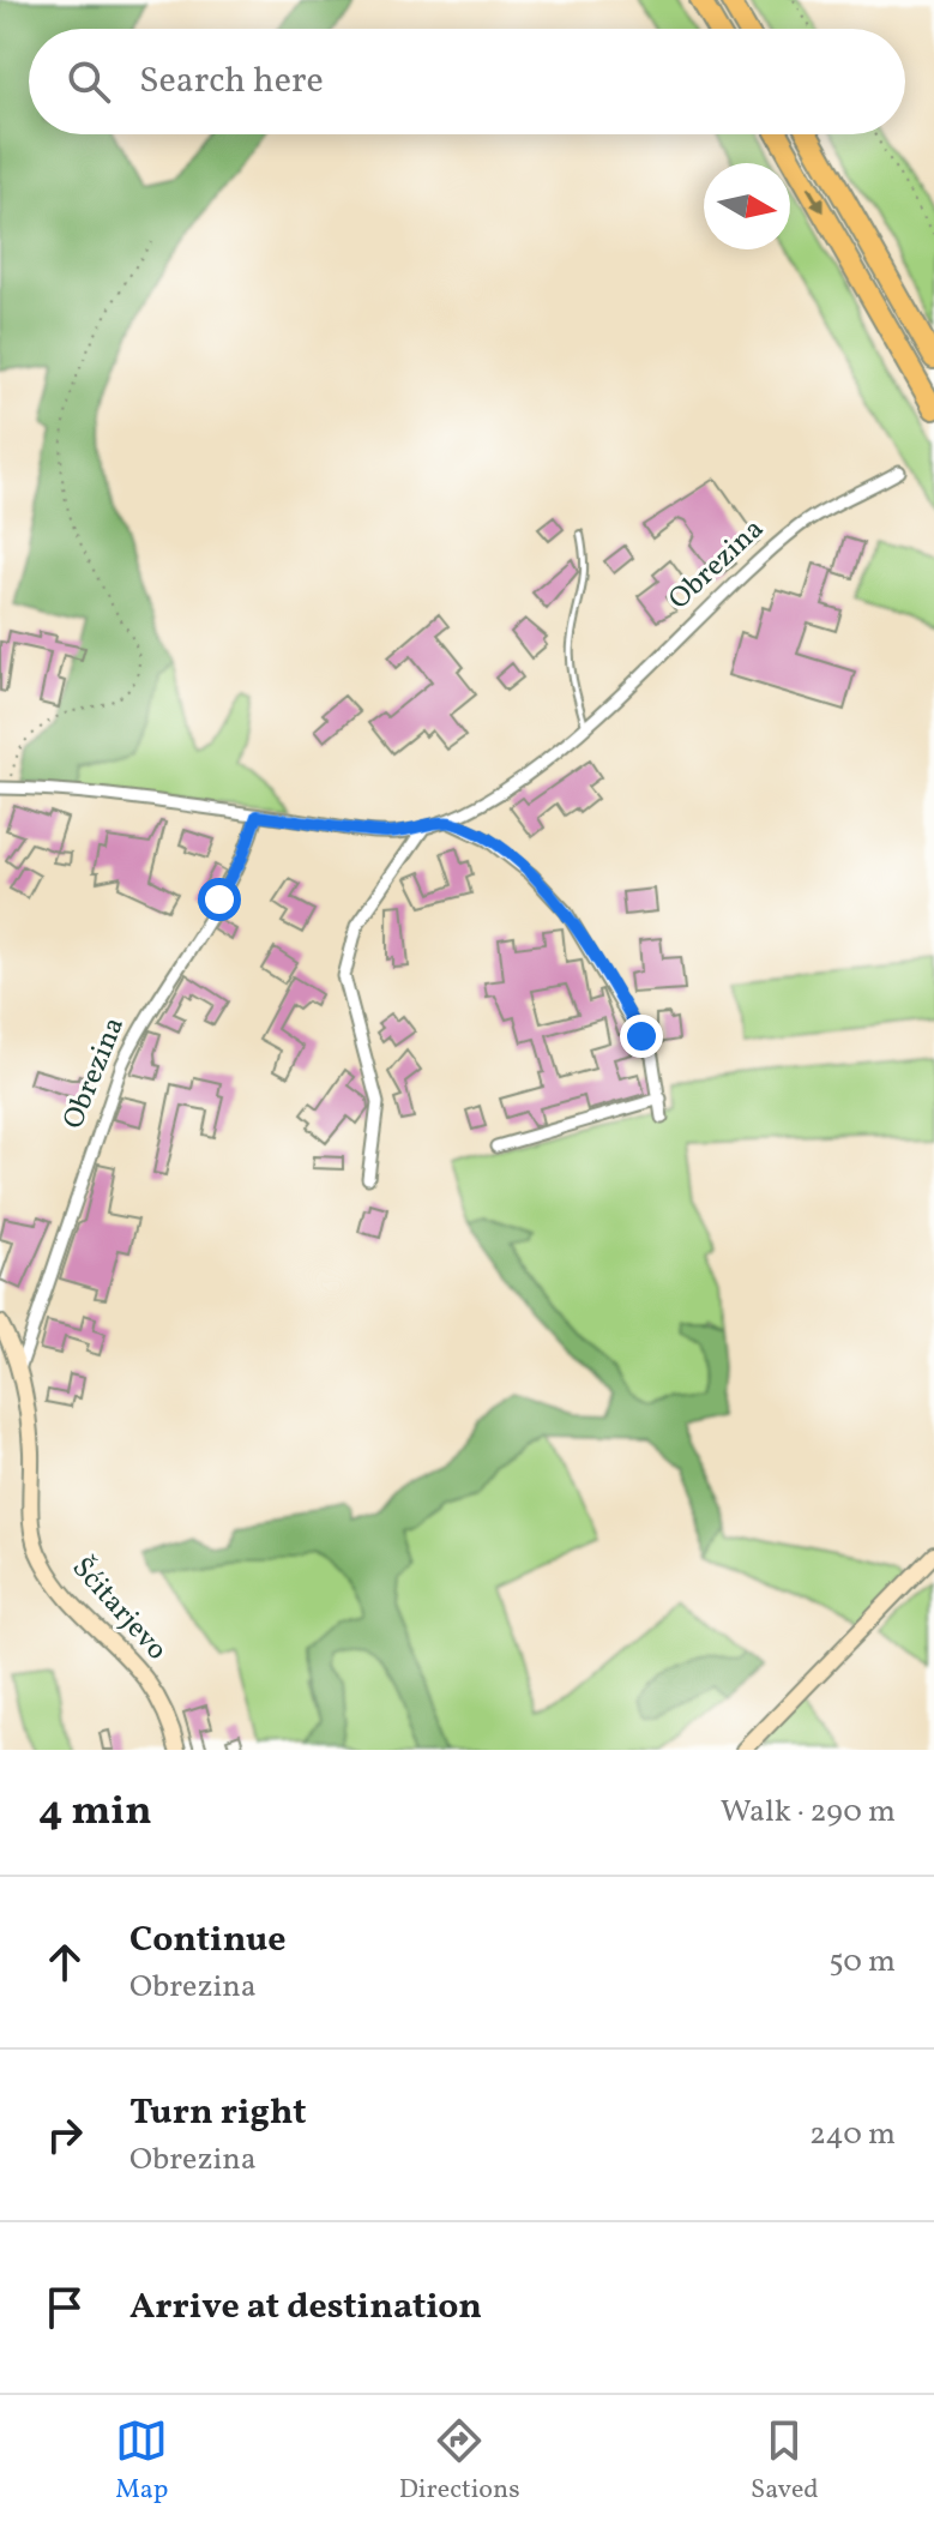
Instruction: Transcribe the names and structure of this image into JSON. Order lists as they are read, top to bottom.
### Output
{
  "streets": {
    "street": ["Obrezina", "Šćitarjevo"]
  },
  "crossings": [
    ["Obrezina", "Šćitarjevo"]
  ],
  "north": "right",
  "page": {
    "search": "Search here",
    "heading": ["4 min", "Walk · 290 m"],
    "list": [
      ["Continue", "Obrezina", "50 m"],
      ["Turn right", "Obrezina", "240 m"],
      "Arrive at destination"
    ],
    "nav": ["Map", "Directions", "Saved"]
  }
}
